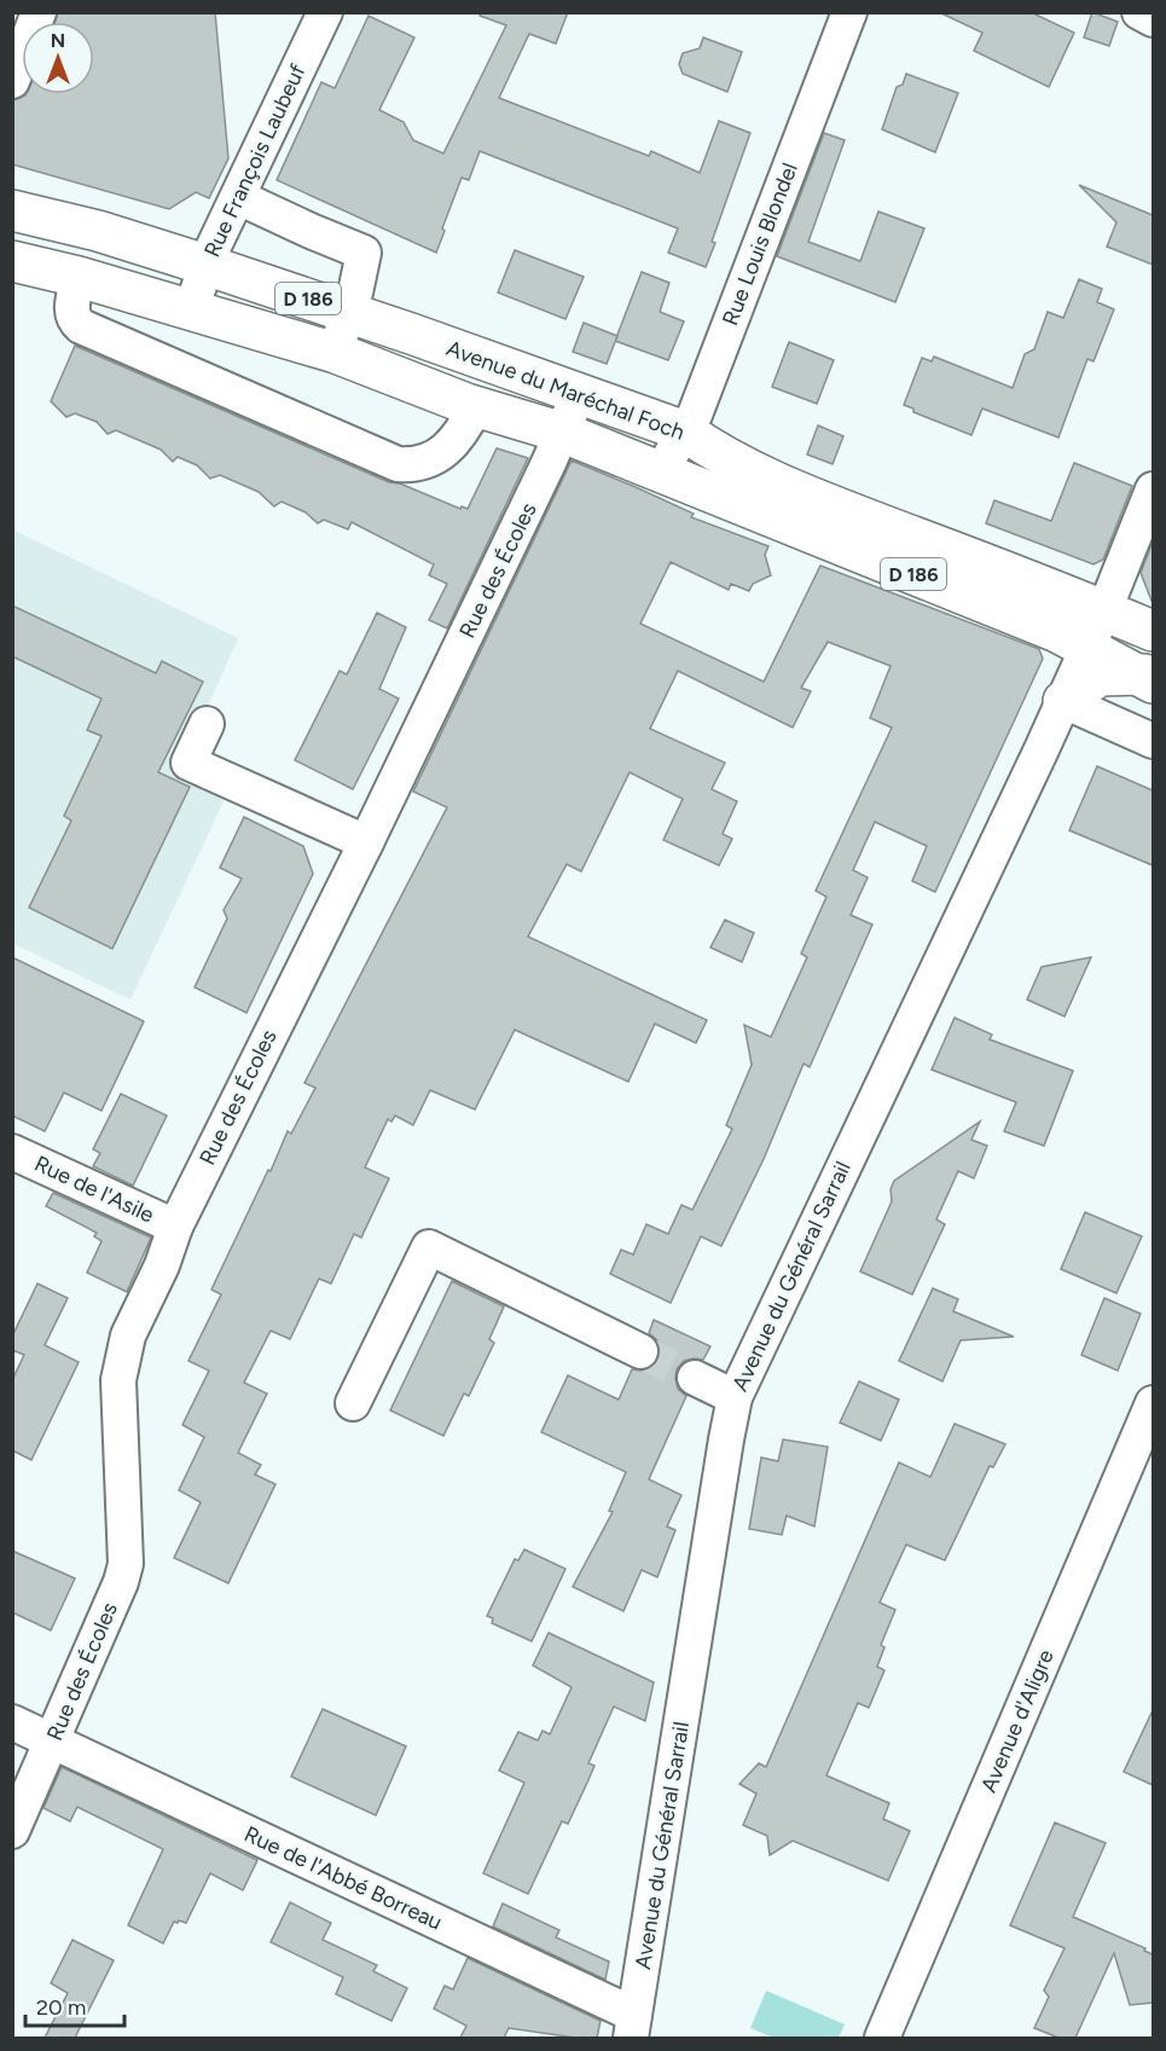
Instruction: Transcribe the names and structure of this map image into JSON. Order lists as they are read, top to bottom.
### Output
{
  "streets": {
    "main road": ["D 186", "Avenue du Maréchal Foch"],
    "street": [
      "Rue François Laubeuf",
      "Rue Louis Blondel",
      "Rue des Écoles",
      "Rue de l'Asile",
      "Avenue du Général Sarrail",
      "Avenue d'Aligre",
      "Rue de l'Abbé Borreau"
    ]
  },
  "crossings": [
    ["Rue François Laubeuf", "Avenue du Maréchal Foch"],
    ["Rue Louis Blondel", "Avenue du Maréchal Foch"],
    ["D 186", "Avenue du Maréchal Foch"],
    ["D 186", "Avenue du Général Sarrail"],
    ["Avenue du Maréchal Foch", "Rue des Écoles"],
    ["Avenue du Maréchal Foch", "Avenue du Général Sarrail"],
    ["Rue des Écoles", "Rue de l'Asile"],
    ["Rue des Écoles", "Rue de l'Abbé Borreau"],
    ["Avenue du Général Sarrail", "Rue de l'Abbé Borreau"]
  ],
  "scale_bar": "20 m",
  "north": "top"
}
